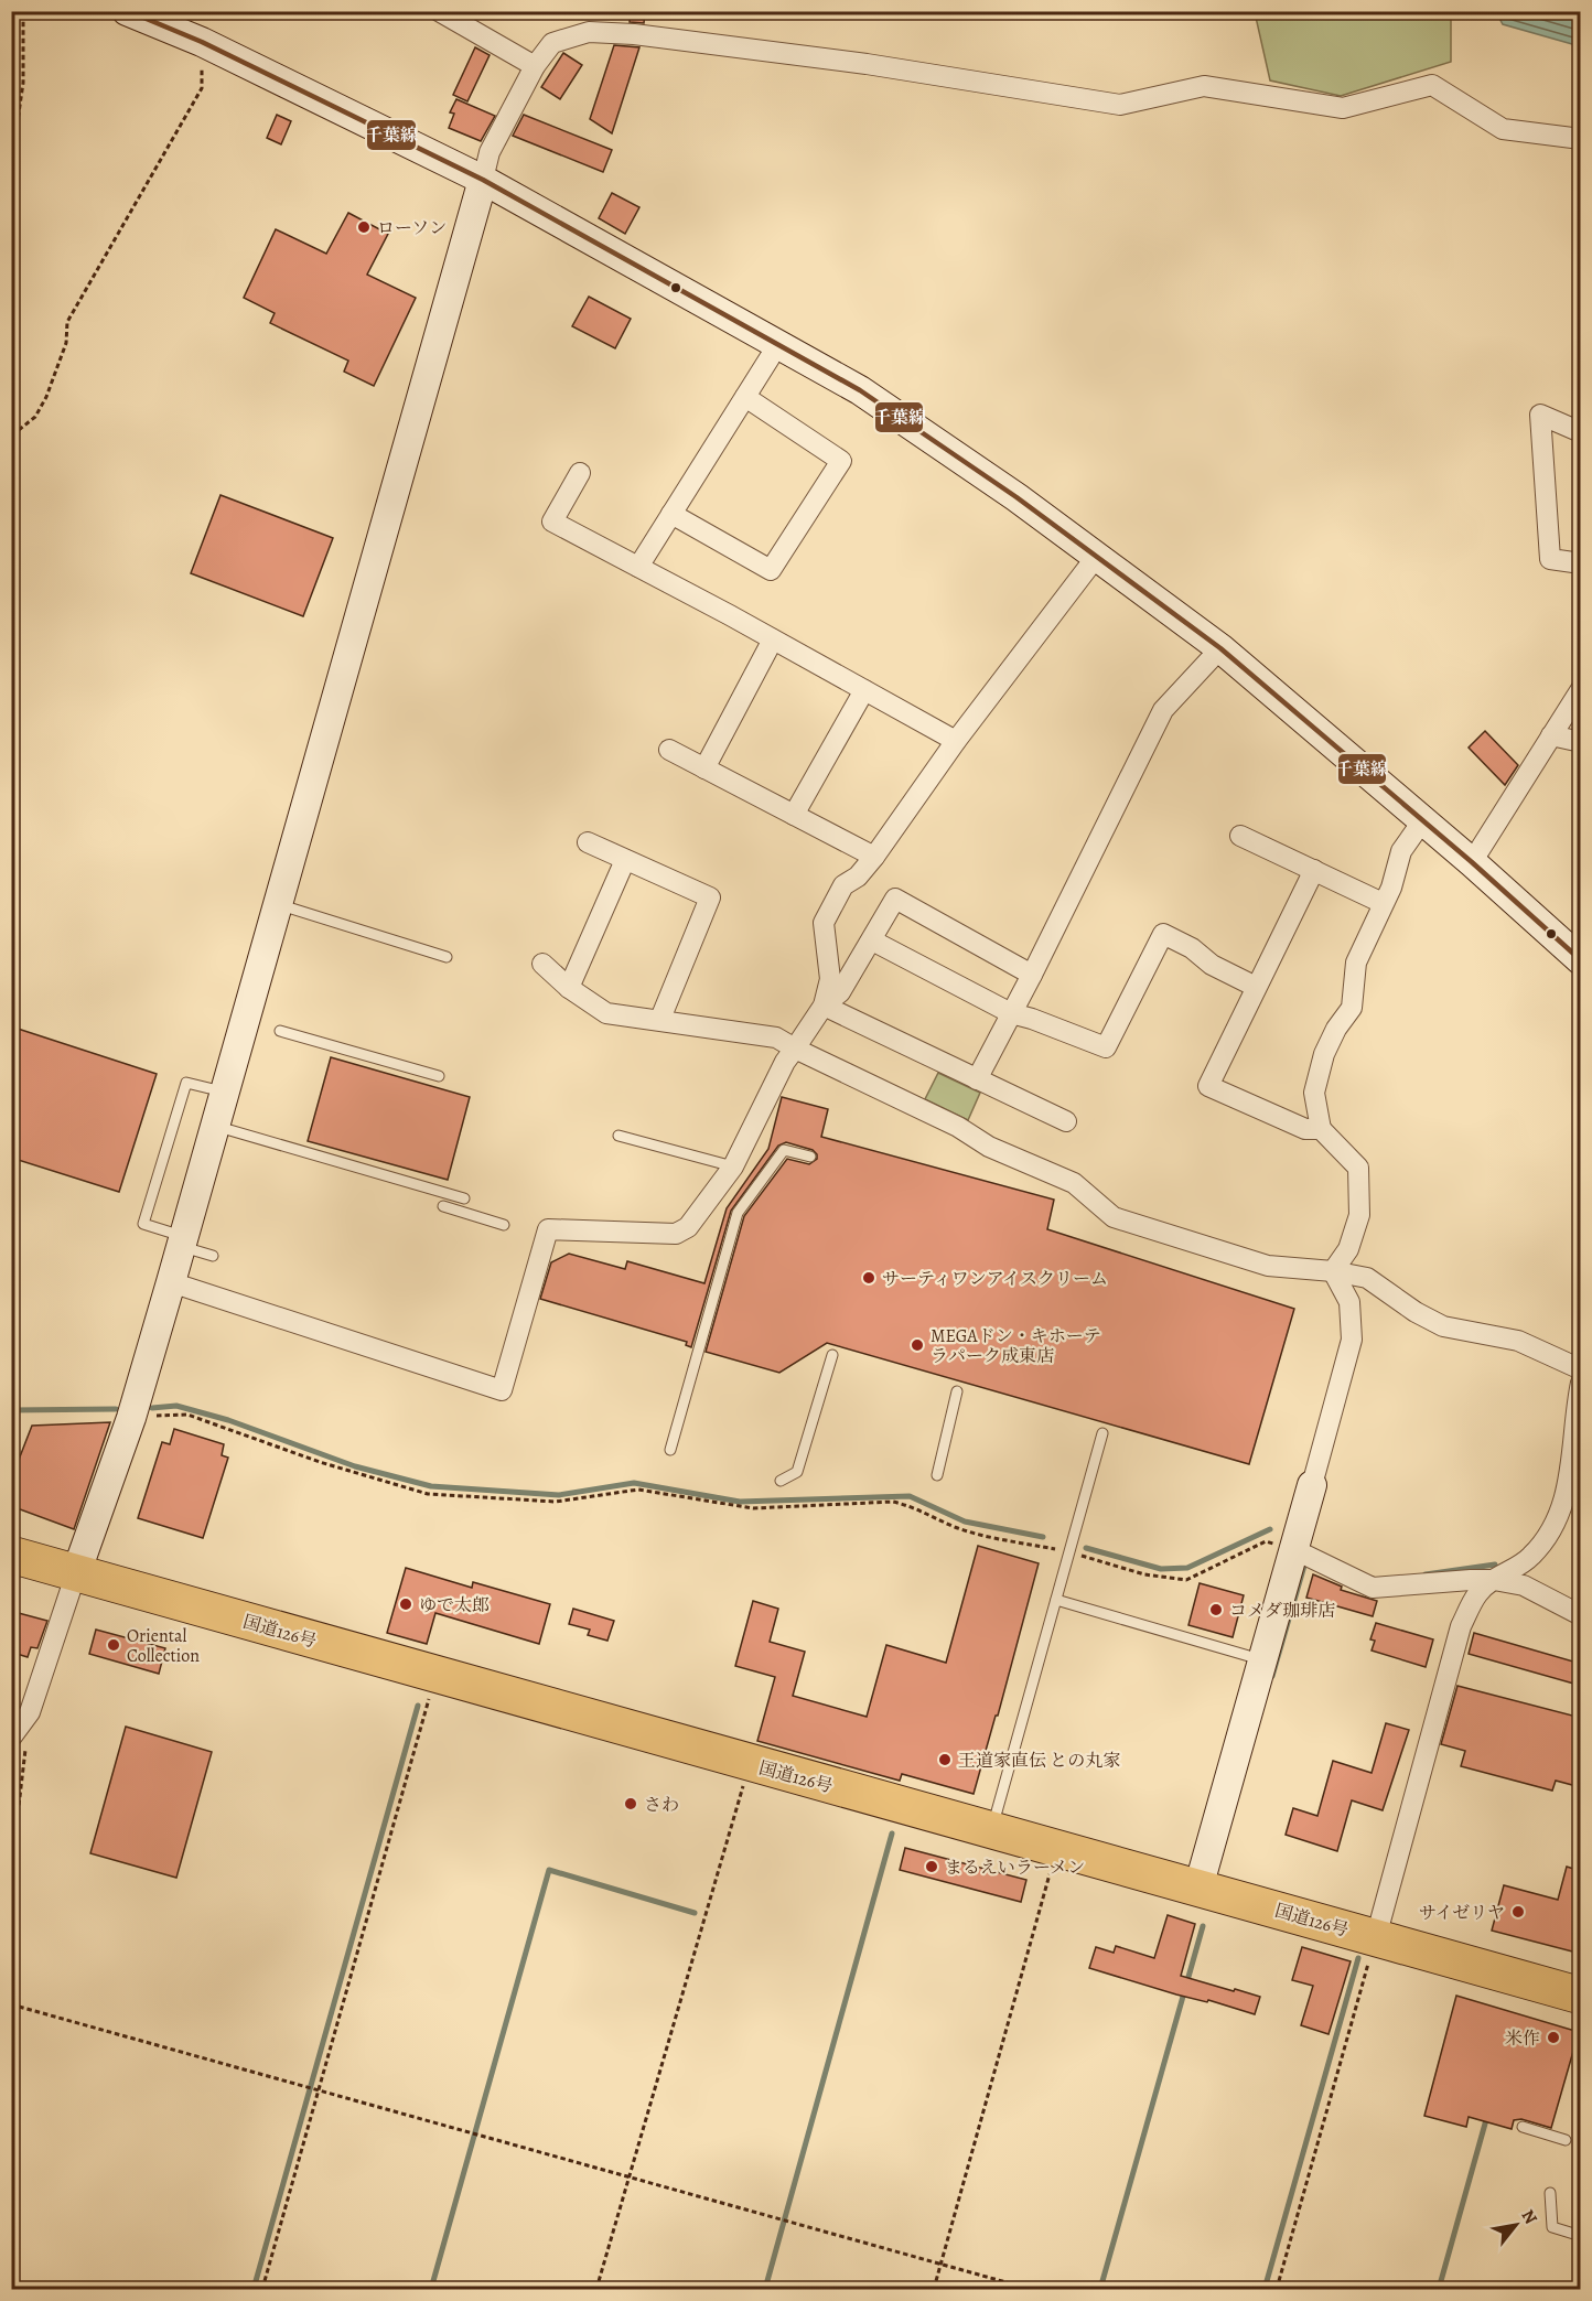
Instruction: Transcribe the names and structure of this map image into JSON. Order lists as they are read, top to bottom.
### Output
{
  "streets": {
    "highway": ["国道126号"]
  },
  "places": [
    "ローソン",
    "サーティワンアイスクリーム",
    "MEGAドン・キホーテ ラパーク成東店",
    "ゆで太郎",
    "コメダ珈琲店",
    "Oriental Collection",
    "王道家直伝 との丸家",
    "さわ",
    "まるえいラーメン",
    "サイゼリヤ",
    "米作"
  ],
  "lines": ["transit line 千葉線"],
  "north": "top right"
}
